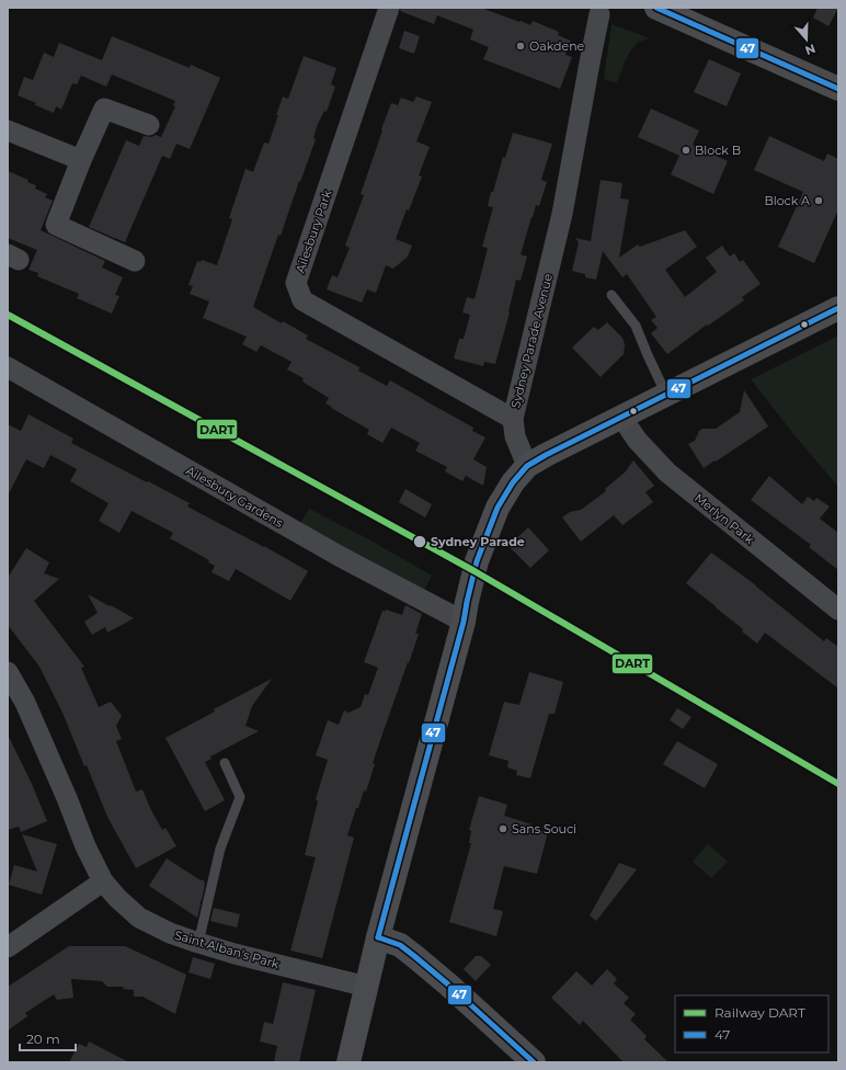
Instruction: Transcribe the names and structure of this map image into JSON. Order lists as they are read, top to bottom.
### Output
{
  "streets": {
    "street": [
      "Ailesbury Park",
      "Sydney Parade Avenue",
      "Ailesbury Gardens",
      "Merlyn Park",
      "Saint Alban's Park"
    ]
  },
  "crossings": [
    ["Ailesbury Park", "Sydney Parade Avenue"]
  ],
  "places": [
    "Oakdene",
    "Block B",
    "Block A",
    "Sydney Parade",
    "Sans Souci"
  ],
  "lines": ["transit line 47", "rail line DART"],
  "legend": ["Railway DART", "47"],
  "scale_bar": "20 m",
  "north": "bottom"
}
